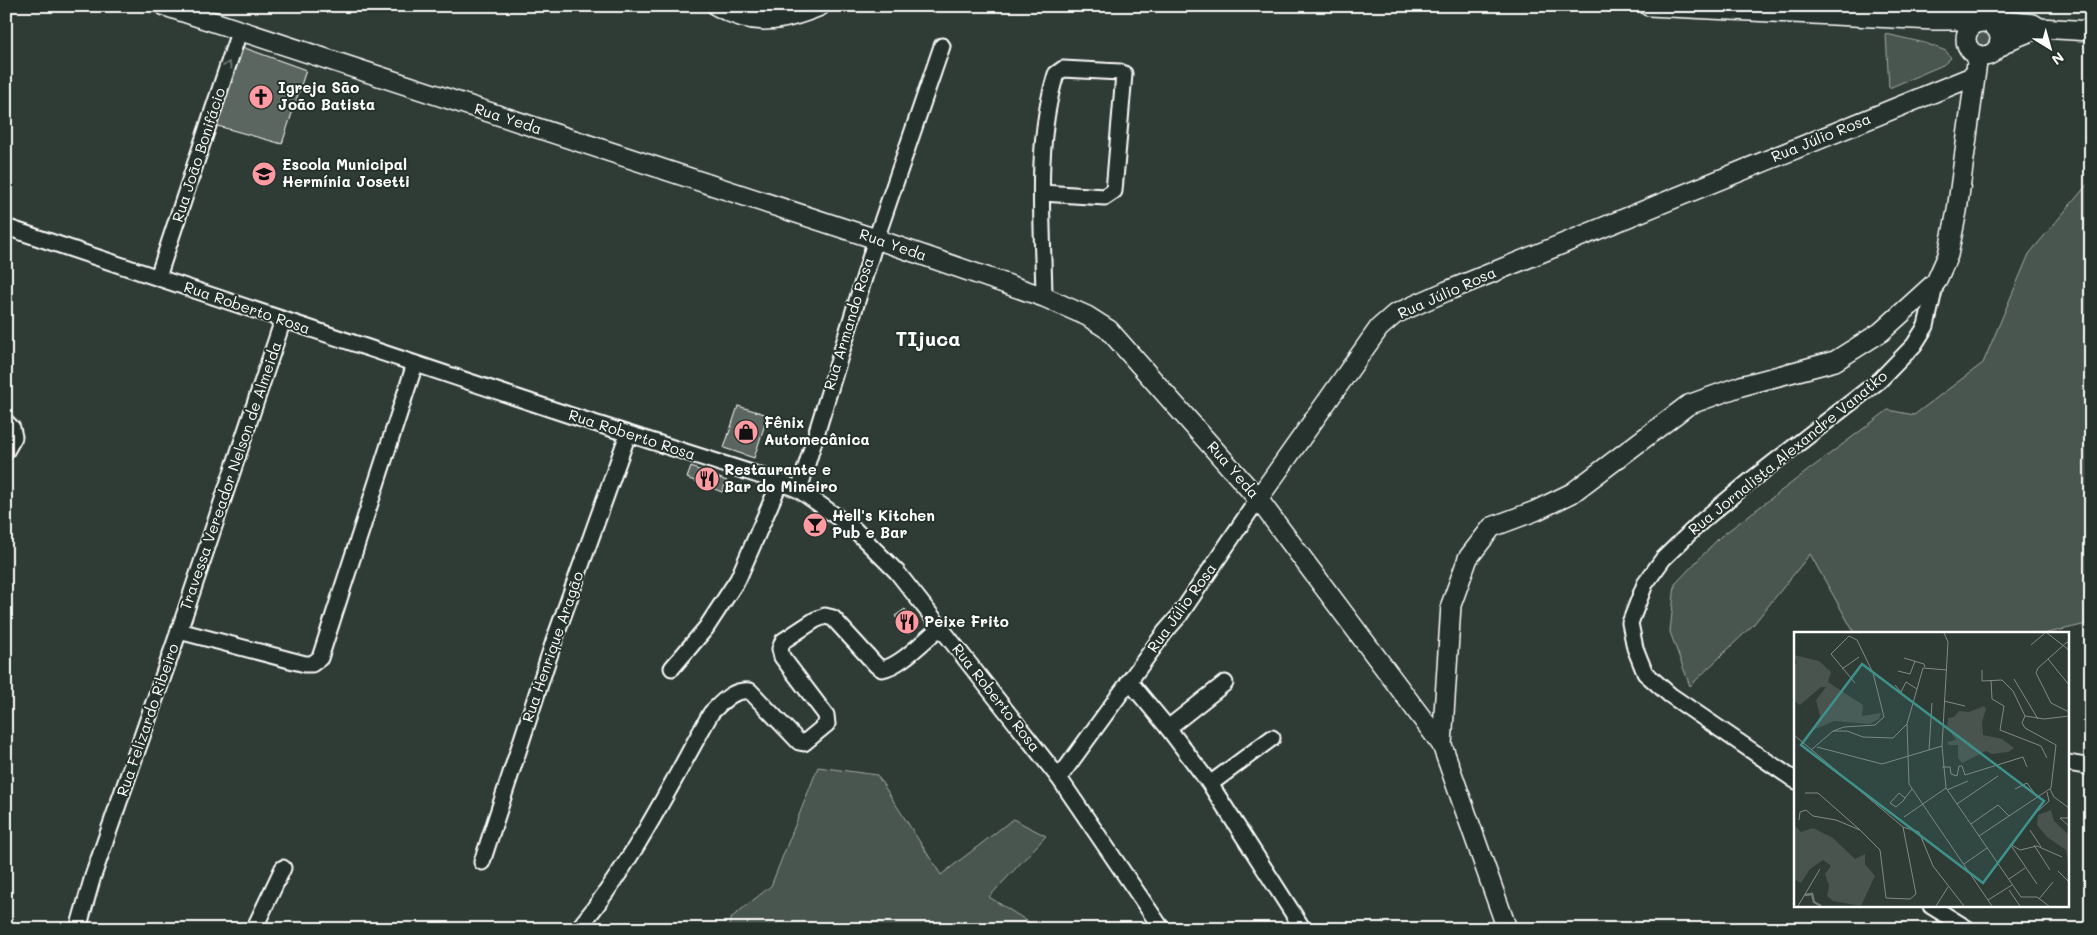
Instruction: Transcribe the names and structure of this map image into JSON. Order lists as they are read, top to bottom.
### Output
{
  "streets": {
    "street": [
      "Rua Yeda",
      "Rua Júlio Rosa",
      "Rua João Bonifácio",
      "Rua Roberto Rosa",
      "Rua Armando Rosa",
      "Rua Jornalista Alexandre Vanatko",
      "Travessa Vereador Nelson de Almeida",
      "Rua Henrique Aragão",
      "Rua Felizardo Ribeiro"
    ]
  },
  "crossings": [
    ["Rua Yeda", "Rua Júlio Rosa"],
    ["Rua Yeda", "Rua João Bonifácio"],
    ["Rua Yeda", "Rua Armando Rosa"],
    ["Rua Júlio Rosa", "Rua Roberto Rosa"],
    ["Rua João Bonifácio", "Rua Roberto Rosa"],
    ["Rua Roberto Rosa", "Rua Armando Rosa"],
    ["Rua Roberto Rosa", "Travessa Vereador Nelson de Almeida"],
    ["Rua Roberto Rosa", "Rua Henrique Aragão"],
    ["Rua Roberto Rosa", "Rua Felizardo Ribeiro"],
    ["Travessa Vereador Nelson de Almeida", "Rua Felizardo Ribeiro"]
  ],
  "one_way": ["Rua João Bonifácio"],
  "districts": ["TIjuca"],
  "places": {
    "church": ["Igreja São João Batista"],
    "school or university": ["Escola Municipal Hermínia Josetti"],
    "shop": ["Fênix Automecânica"],
    "restaurant": ["Restaurante e Bar do Mineiro", "Peixe Frito"],
    "bar": ["Hell's Kitchen Pub e Bar"]
  },
  "north": "bottom right"
}
